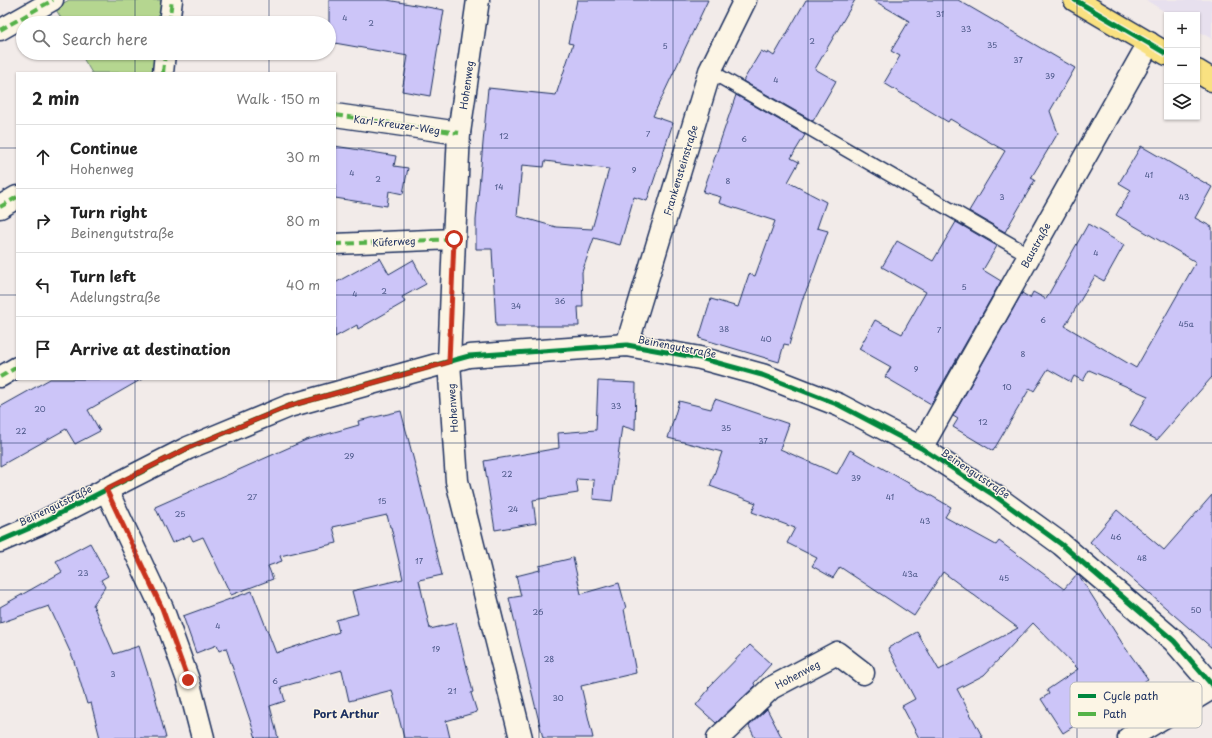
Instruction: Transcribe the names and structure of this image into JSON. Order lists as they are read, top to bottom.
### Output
{
  "streets": {
    "street": [
      "Hohenweg",
      "Karl-Kreuzer-Weg",
      "Frankensteinstraße",
      "Küferweg",
      "Baustraße",
      "Beinengutstraße"
    ]
  },
  "crossings": [
    ["Hohenweg", "Karl-Kreuzer-Weg"],
    ["Hohenweg", "Küferweg"],
    ["Hohenweg", "Beinengutstraße"],
    ["Frankensteinstraße", "Beinengutstraße"],
    ["Baustraße", "Beinengutstraße"]
  ],
  "districts": ["Port Arthur"],
  "house_numbers": [
    "31",
    "4",
    "2",
    "33",
    "2",
    "35",
    "5",
    "37",
    "39",
    "4",
    "7",
    "12",
    "6",
    "9",
    "4",
    "41",
    "2",
    "8",
    "14",
    "3",
    "43",
    "4",
    "5",
    "2",
    "4",
    "36",
    "34",
    "6",
    "45a",
    "38",
    "7",
    "40",
    "8",
    "9",
    "10",
    "33",
    "20",
    "12",
    "35",
    "22",
    "37",
    "29",
    "22",
    "39",
    "27",
    "41",
    "15",
    "24",
    "25",
    "43",
    "46",
    "48",
    "17",
    "23",
    "43a",
    "45",
    "50",
    "26",
    "4",
    "19",
    "28",
    "3",
    "6",
    "21",
    "30"
  ],
  "legend": ["Cycle path", "Path"],
  "page": {
    "map_buttons": ["+", "−"],
    "search": "Search here",
    "heading": ["2 min", "Walk · 150 m"],
    "list": [
      ["Continue", "Hohenweg", "30 m"],
      ["Turn right", "Beinengutstraße", "80 m"],
      ["Turn left", "Adelungstraße", "40 m"],
      "Arrive at destination"
    ]
  }
}
